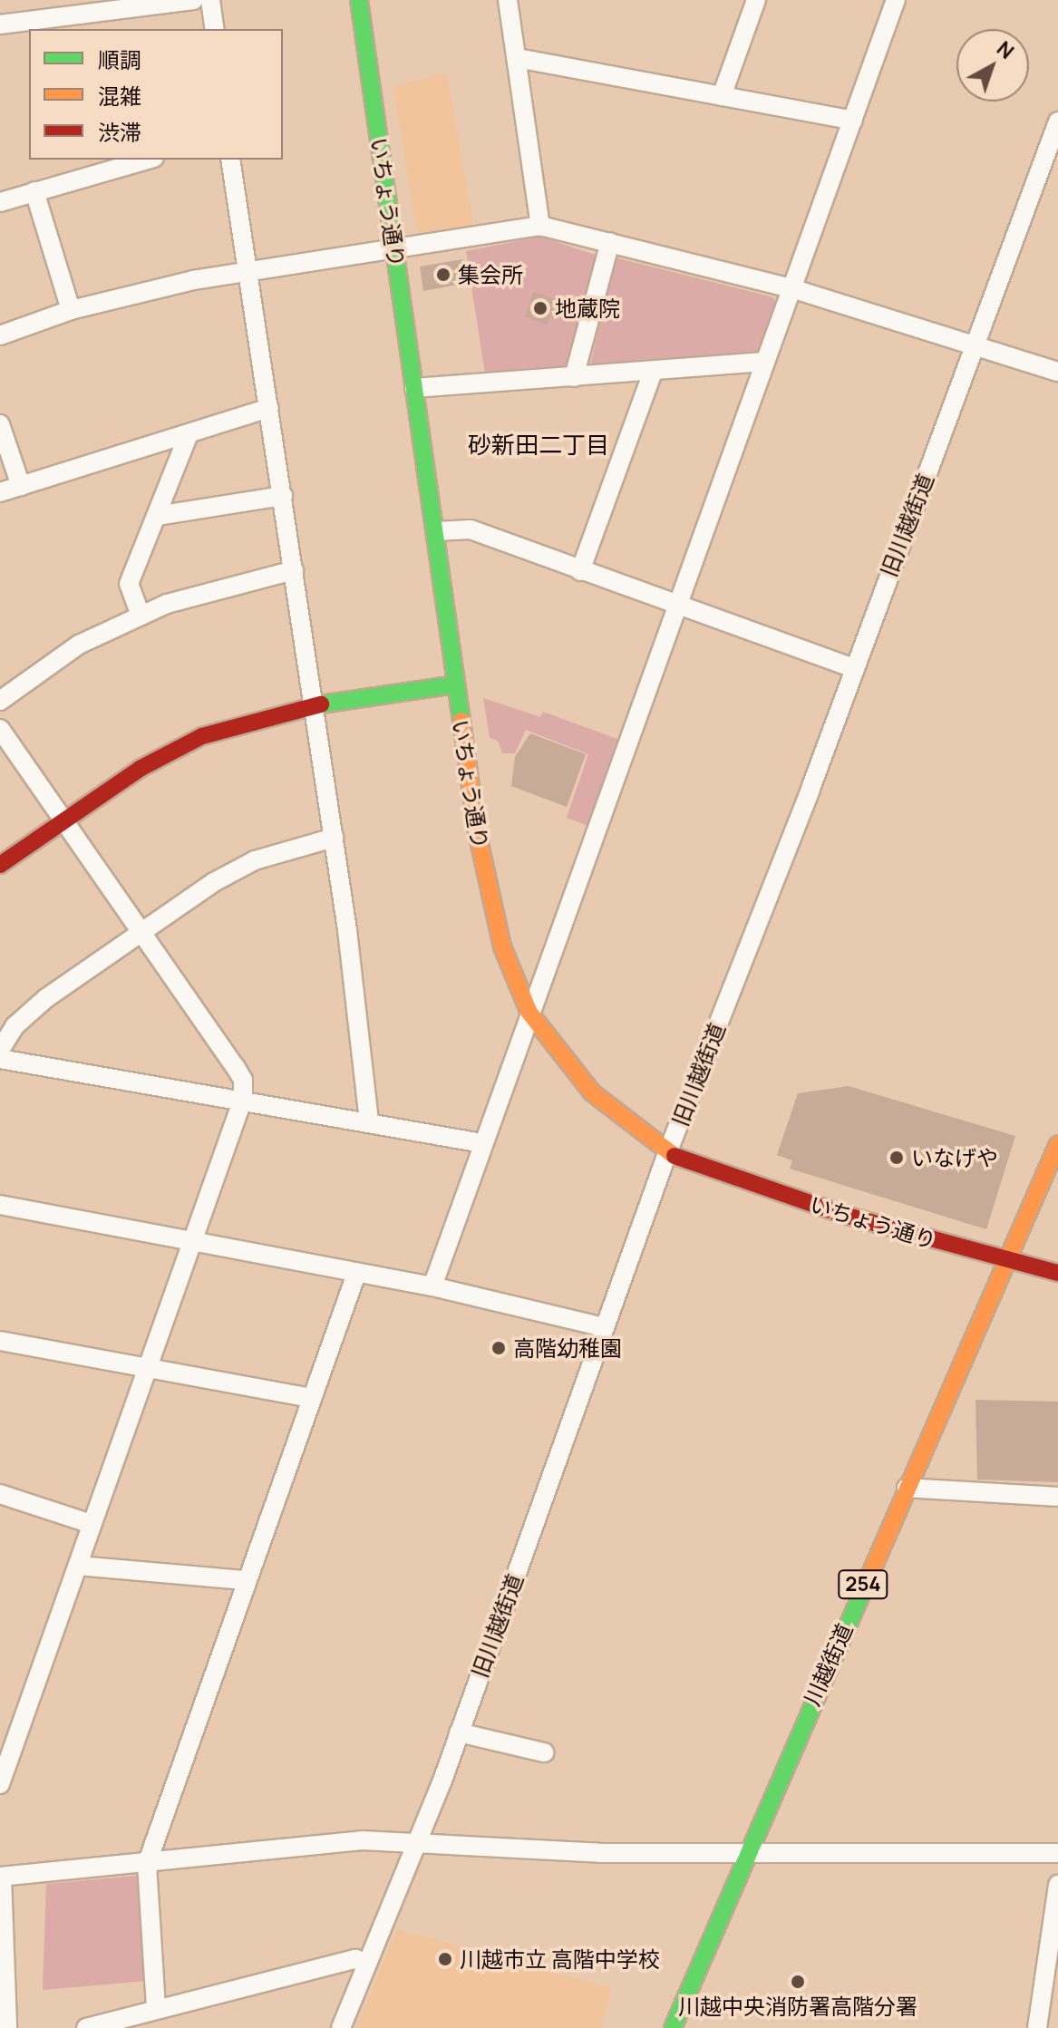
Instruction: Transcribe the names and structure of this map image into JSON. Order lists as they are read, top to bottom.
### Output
{
  "streets": {
    "main road": ["いちょう通り", "254", "川越街道"],
    "street": ["旧川越街道"]
  },
  "crossings": [
    ["いちょう通り", "旧川越街道"],
    ["いちょう通り", "川越街道"]
  ],
  "districts": ["砂新田二丁目"],
  "places": [
    "集会所",
    "地蔵院",
    "いなげや",
    "高階幼稚園",
    "川越市立 高階中学校",
    "川越中央消防署高階分署"
  ],
  "legend": ["順調", "混雑", "渋滞"],
  "north": "top right"
}
